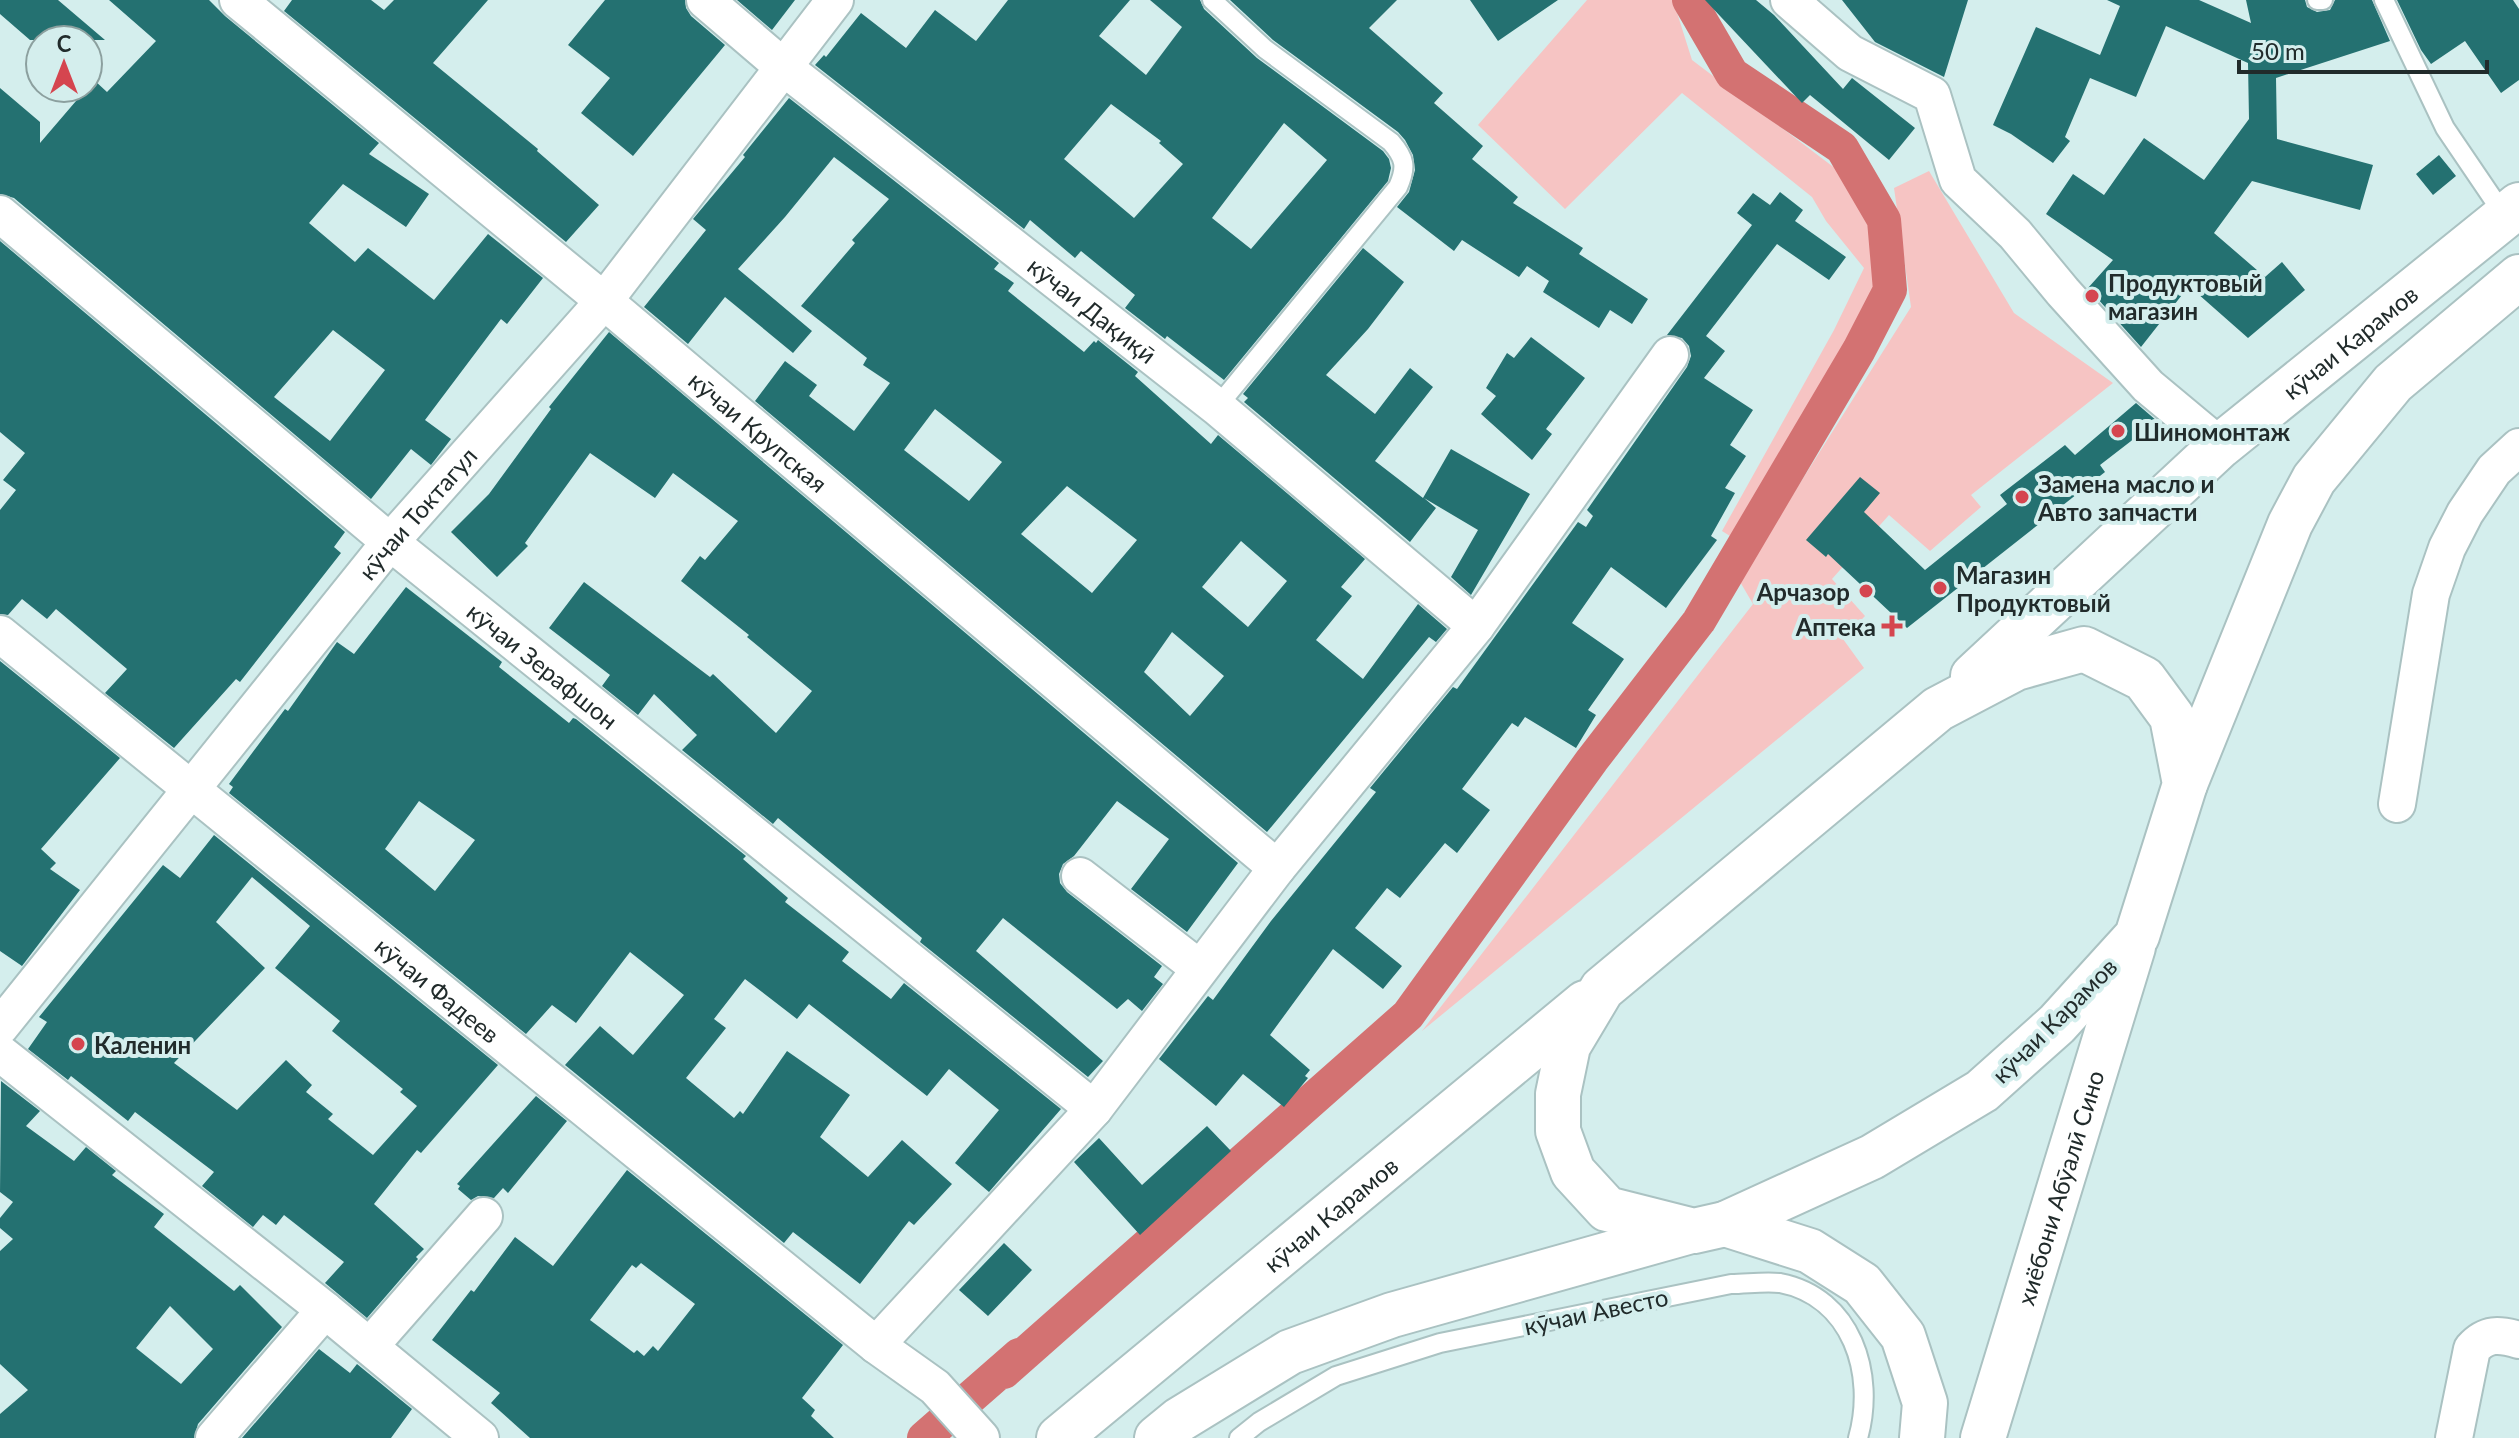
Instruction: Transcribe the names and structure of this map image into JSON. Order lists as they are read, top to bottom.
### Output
{
  "streets": {
    "main road": ["кӯчаи Карамов", "хиёбони Абӯалӣ Сино"],
    "street": [
      "кӯчаи Дақиқӣ",
      "кӯчаи Крупская",
      "кӯчаи Токтагул",
      "кӯчаи Зерафшон",
      "кӯчаи Фадеев"
    ],
    "lane": ["кӯчаи Авесто"]
  },
  "crossings": [
    ["кӯчаи Дақиқӣ", "кӯчаи Токтагул"],
    ["кӯчаи Карамов", "хиёбони Абӯалӣ Сино"],
    ["кӯчаи Крупская", "кӯчаи Токтагул"],
    ["кӯчаи Токтагул", "кӯчаи Зерафшон"],
    ["кӯчаи Токтагул", "кӯчаи Фадеев"]
  ],
  "places": {
    "other": [
      "Продуктовый магазин",
      "Шиномонтаж",
      "Замена масло и Авто запчасти",
      "Магазин Продуктовый",
      "Арчазор",
      "Каленин"
    ],
    "health": ["Аптека"]
  },
  "scale_bar": "50 m",
  "north": "top"
}
